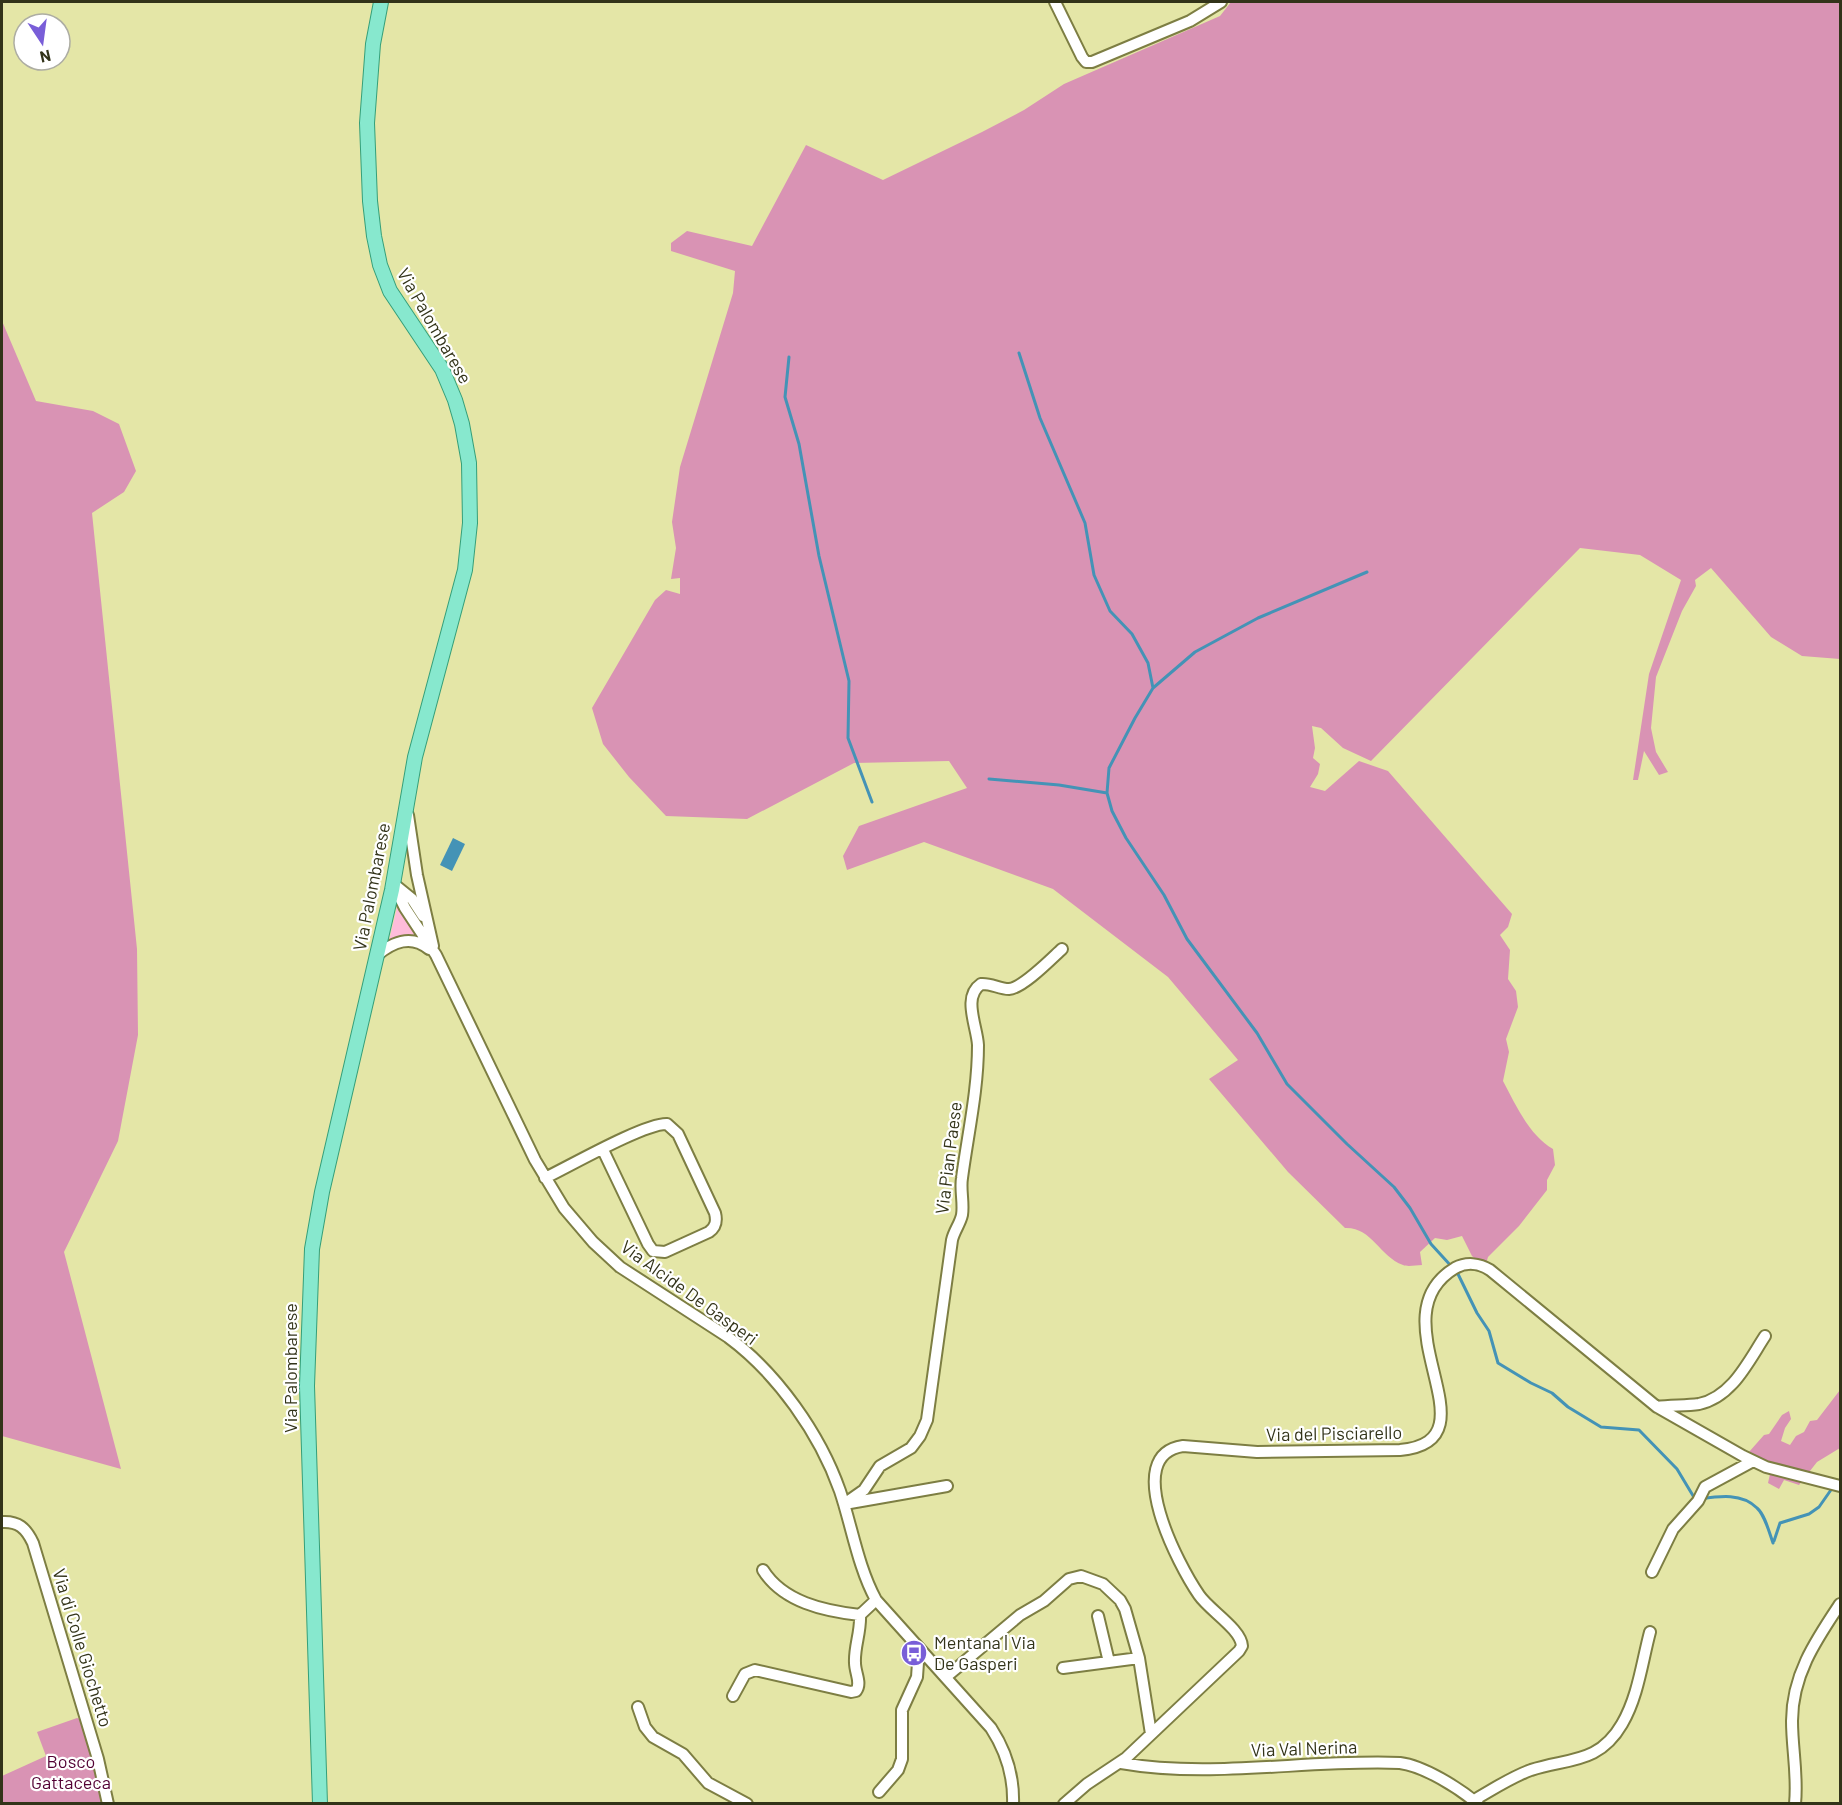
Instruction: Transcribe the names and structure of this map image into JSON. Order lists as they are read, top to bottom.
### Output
{
  "streets": {
    "main road": ["Via Palombarese"],
    "street": [
      "Via Pian Paese",
      "Via Alcide De Gasperi",
      "Via del Pisciarello",
      "Via di Colle Giochetto",
      "Via Val Nerina"
    ]
  },
  "crossings": [
    ["Via Palombarese", "Via Alcide De Gasperi"],
    ["Via Pian Paese", "Via Alcide De Gasperi"],
    ["Via del Pisciarello", "Via Val Nerina"]
  ],
  "parks": ["Bosco Gattaceca"],
  "places": {
    "bus stop": ["Mentana | Via De Gasperi"]
  },
  "north": "bottom"
}
